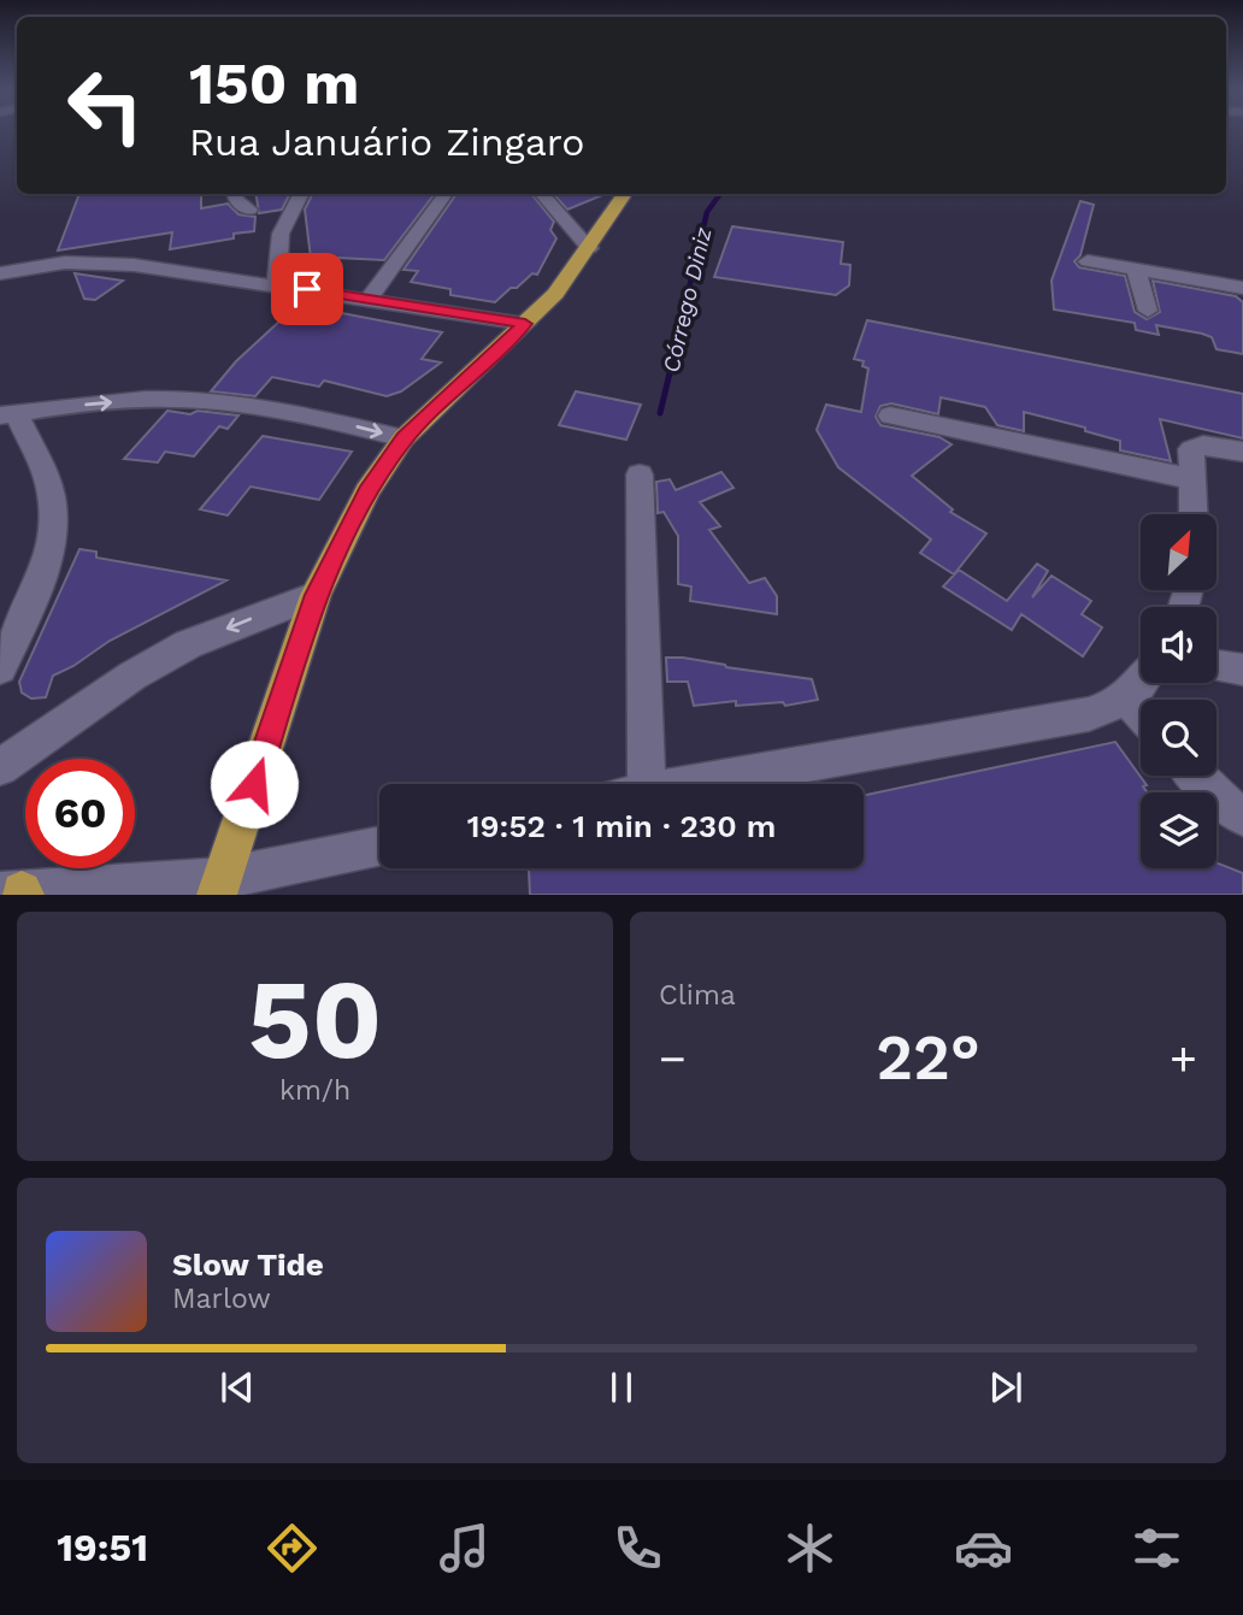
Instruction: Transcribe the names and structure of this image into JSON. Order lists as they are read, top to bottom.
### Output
{
  "water": ["Córrego Diniz"],
  "north": "top right",
  "page": {
    "turn": ["150 m", "Rua Januário Zingaro"],
    "limit": "60",
    "trip": "19:52 · 1 min · 230 m",
    "tile": [
      ["50", "km/h"],
      "Clima"
    ],
    "heat": ["−", "22°", "+"],
    "song": ["Slow Tide", "Marlow"],
    "tabs": "19:51"
  }
}
